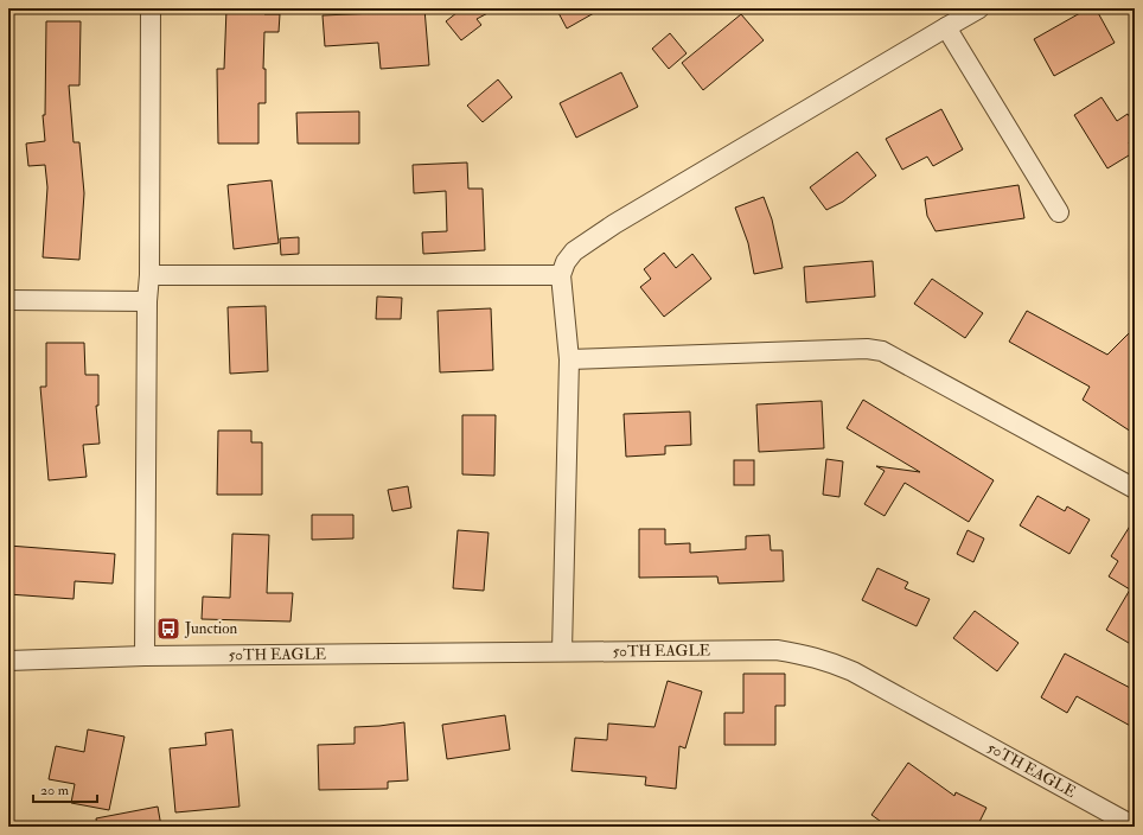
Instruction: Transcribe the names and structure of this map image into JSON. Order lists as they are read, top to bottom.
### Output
{
  "streets": {
    "street": ["50TH EAGLE"]
  },
  "places": {
    "bus stop": ["Junction"]
  },
  "scale_bar": "20 m"
}
